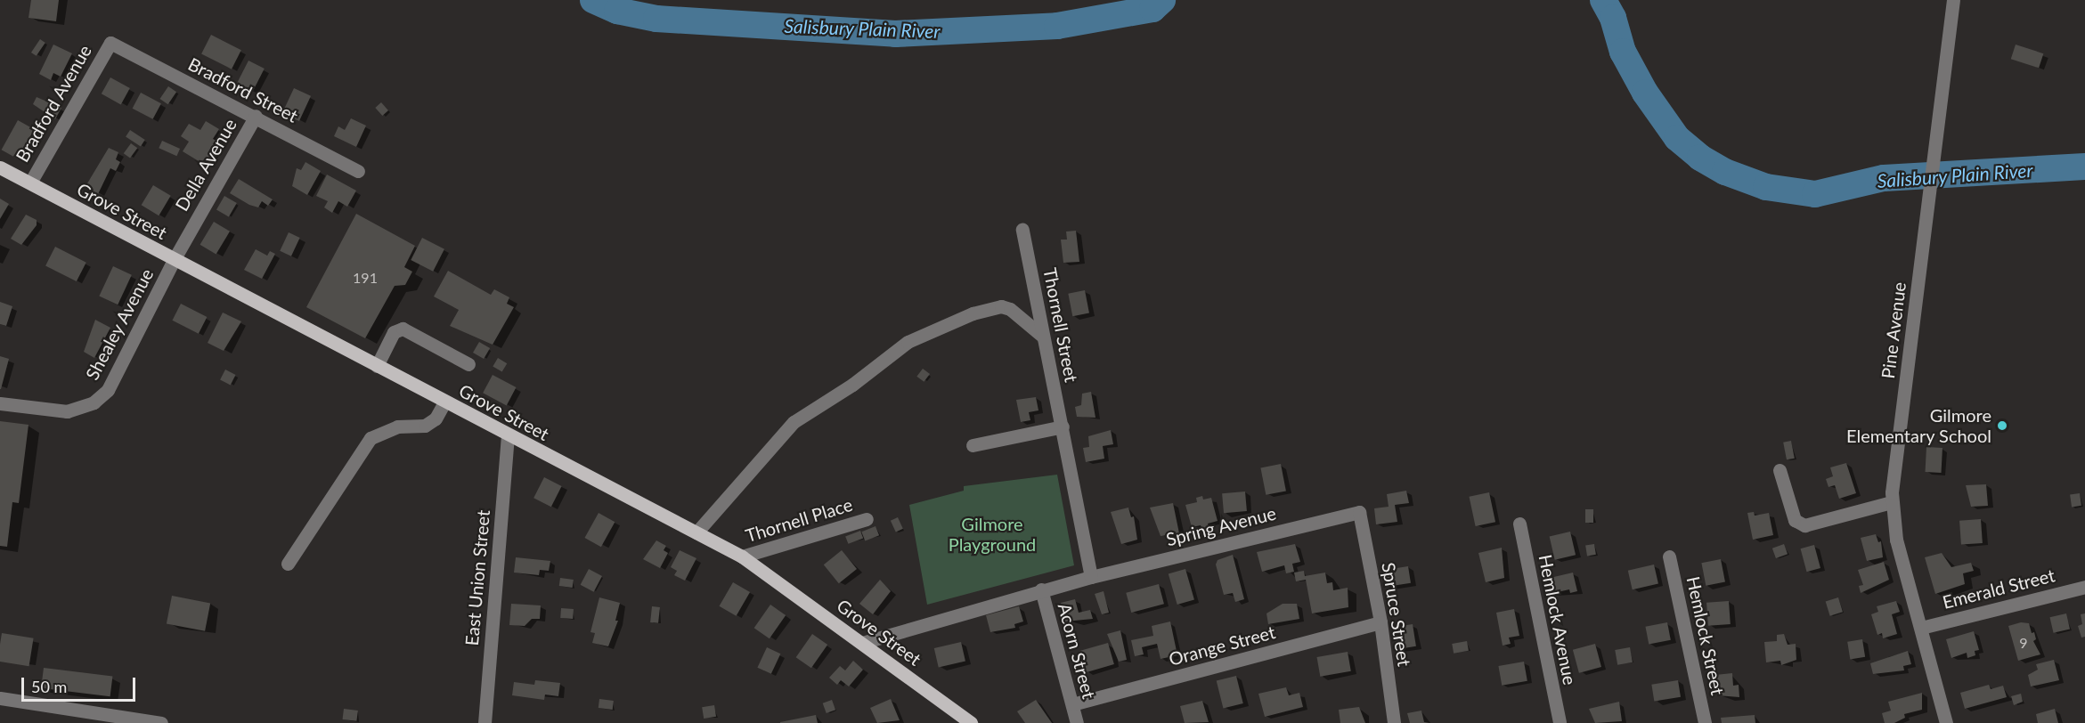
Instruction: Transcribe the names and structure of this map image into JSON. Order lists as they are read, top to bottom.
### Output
{
  "streets": {
    "main road": ["Grove Street"],
    "street": [
      "Bradford Street",
      "Bradford Avenue",
      "Della Avenue",
      "Shealey Avenue",
      "Thornell Street",
      "Pine Avenue",
      "Thornell Place",
      "Spring Avenue",
      "East Union Street",
      "Emerald Street",
      "Spruce Street",
      "Hemlock Avenue",
      "Hemlock Street",
      "Orange Street",
      "Acorn Street"
    ]
  },
  "crossings": [
    ["Bradford Street", "Bradford Avenue"],
    ["Bradford Street", "Della Avenue"],
    ["Bradford Avenue", "Grove Street"],
    ["Della Avenue", "Grove Street"],
    ["Della Avenue", "Shealey Avenue"],
    ["Grove Street", "Shealey Avenue"],
    ["Grove Street", "Thornell Place"],
    ["Grove Street", "Spring Avenue"],
    ["Grove Street", "East Union Street"],
    ["Pine Avenue", "Emerald Street"],
    ["Spring Avenue", "Spruce Street"],
    ["Spring Avenue", "Acorn Street"],
    ["Spruce Street", "Orange Street"],
    ["Orange Street", "Acorn Street"]
  ],
  "water": ["Salisbury Plain River"],
  "parks": ["Gilmore Playground"],
  "places": ["Gilmore Elementary School"],
  "house_numbers": ["191", "9"],
  "scale_bar": "50 m"
}
